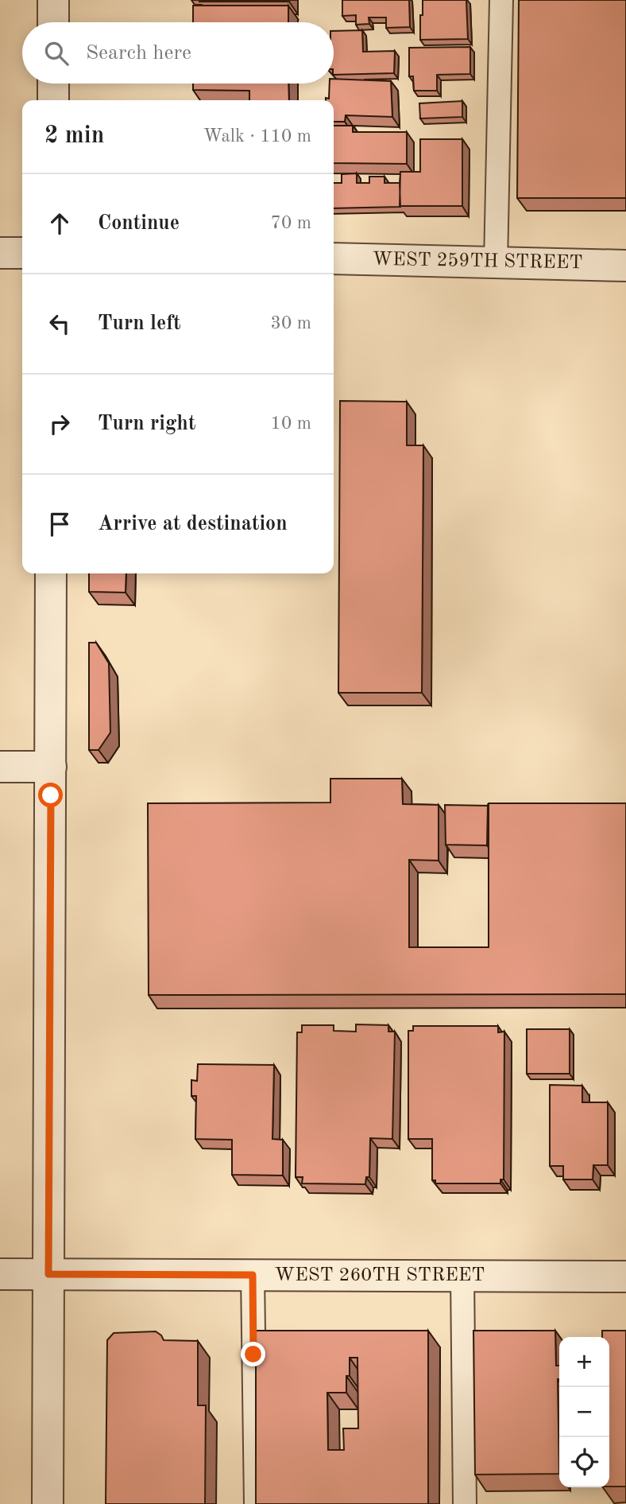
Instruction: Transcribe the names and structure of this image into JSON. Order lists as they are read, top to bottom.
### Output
{
  "streets": {
    "street": ["WEST 259TH STREET", "WEST 260TH STREET"]
  },
  "page": {
    "search": "Search here",
    "heading": ["2 min", "Walk · 110 m"],
    "list": [
      ["Continue", "70 m"],
      ["Turn left", "30 m"],
      ["Turn right", "10 m"],
      "Arrive at destination"
    ],
    "map_buttons": ["+", "−"]
  }
}
